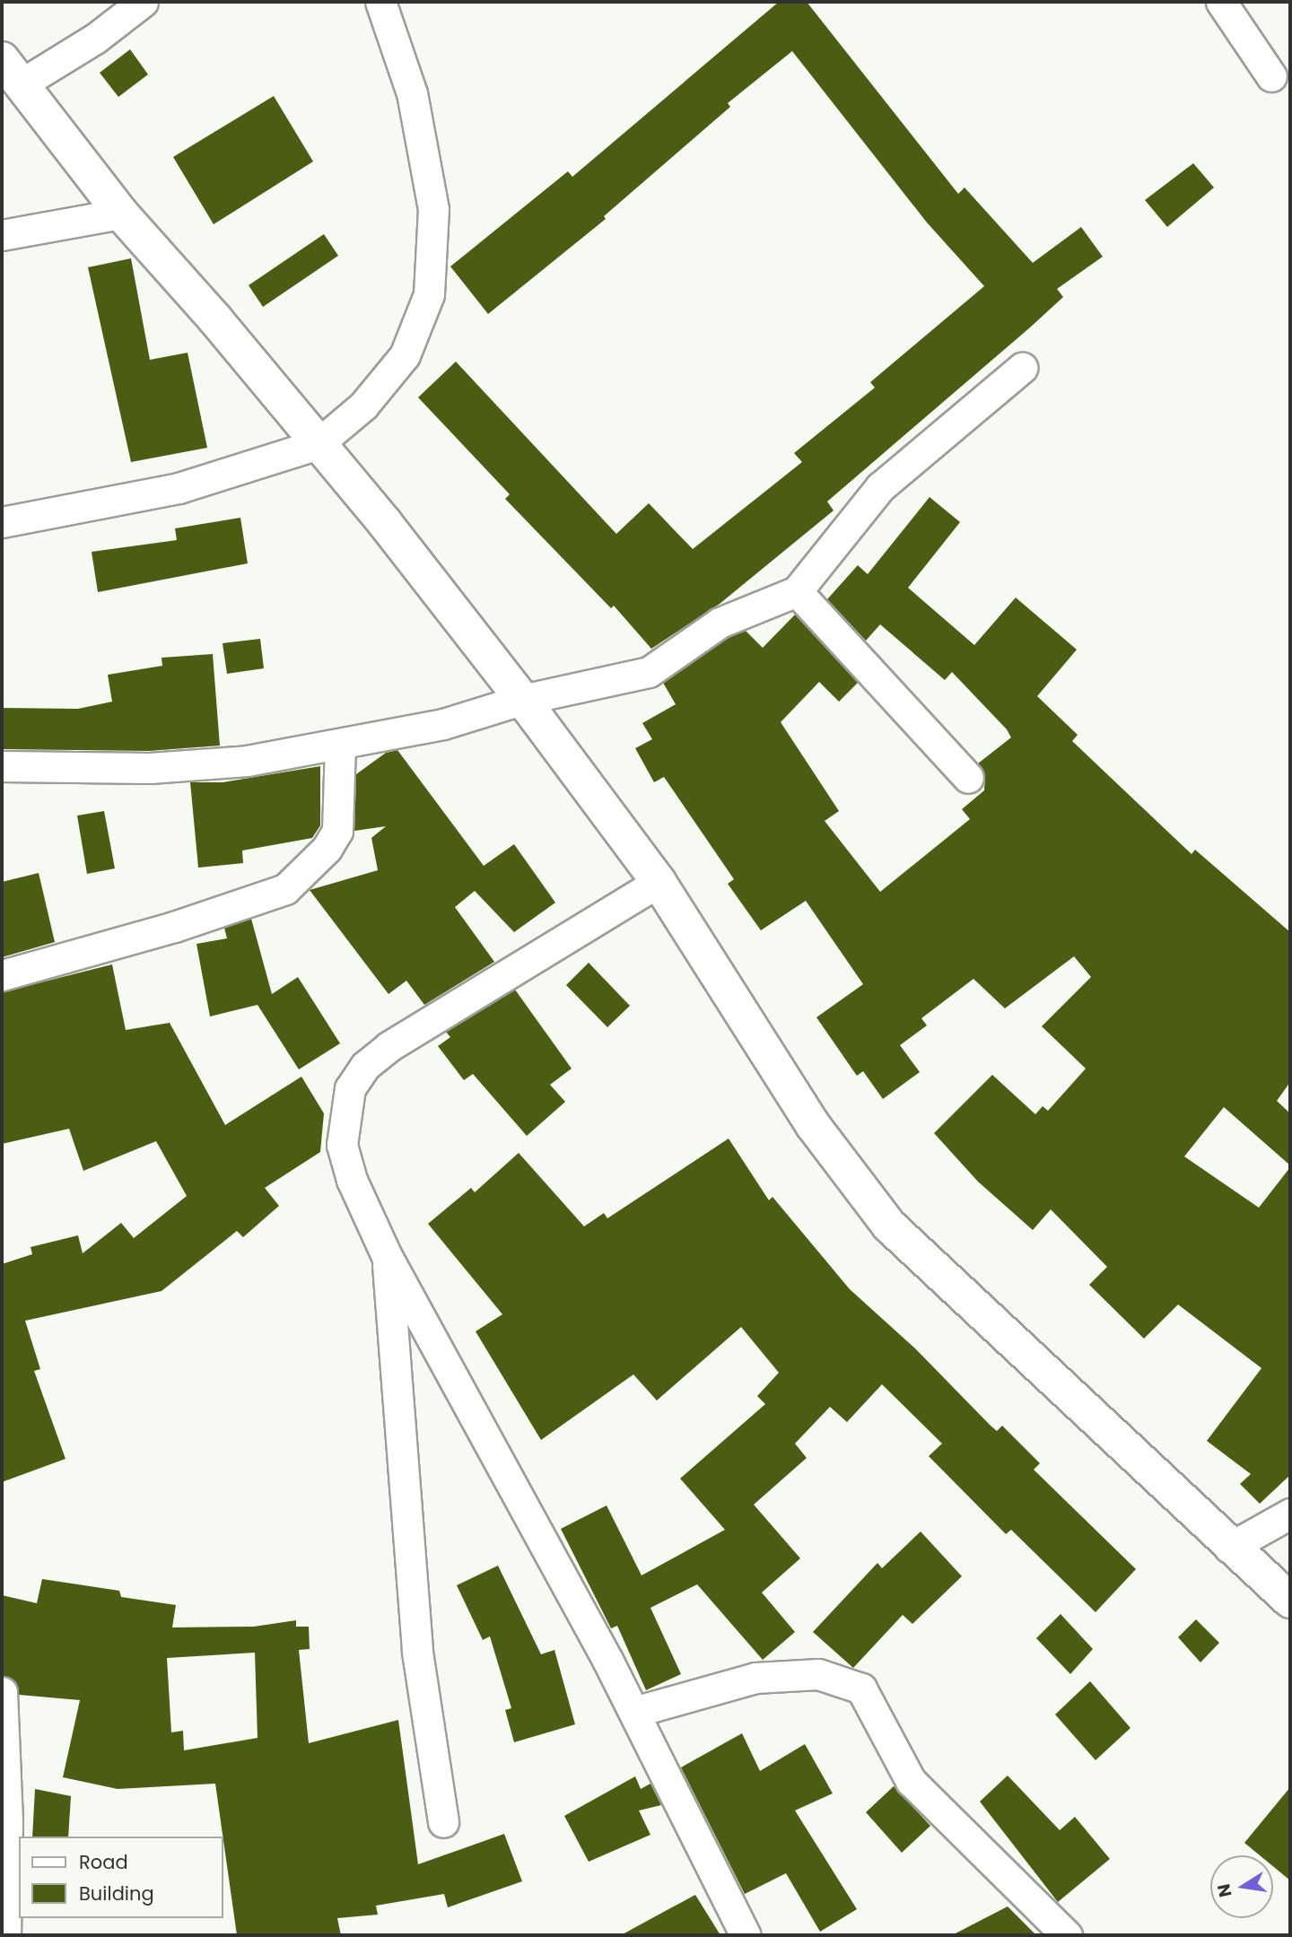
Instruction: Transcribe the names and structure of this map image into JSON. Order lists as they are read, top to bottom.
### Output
{
  "legend": ["Road", "Building"],
  "north": "left"
}
